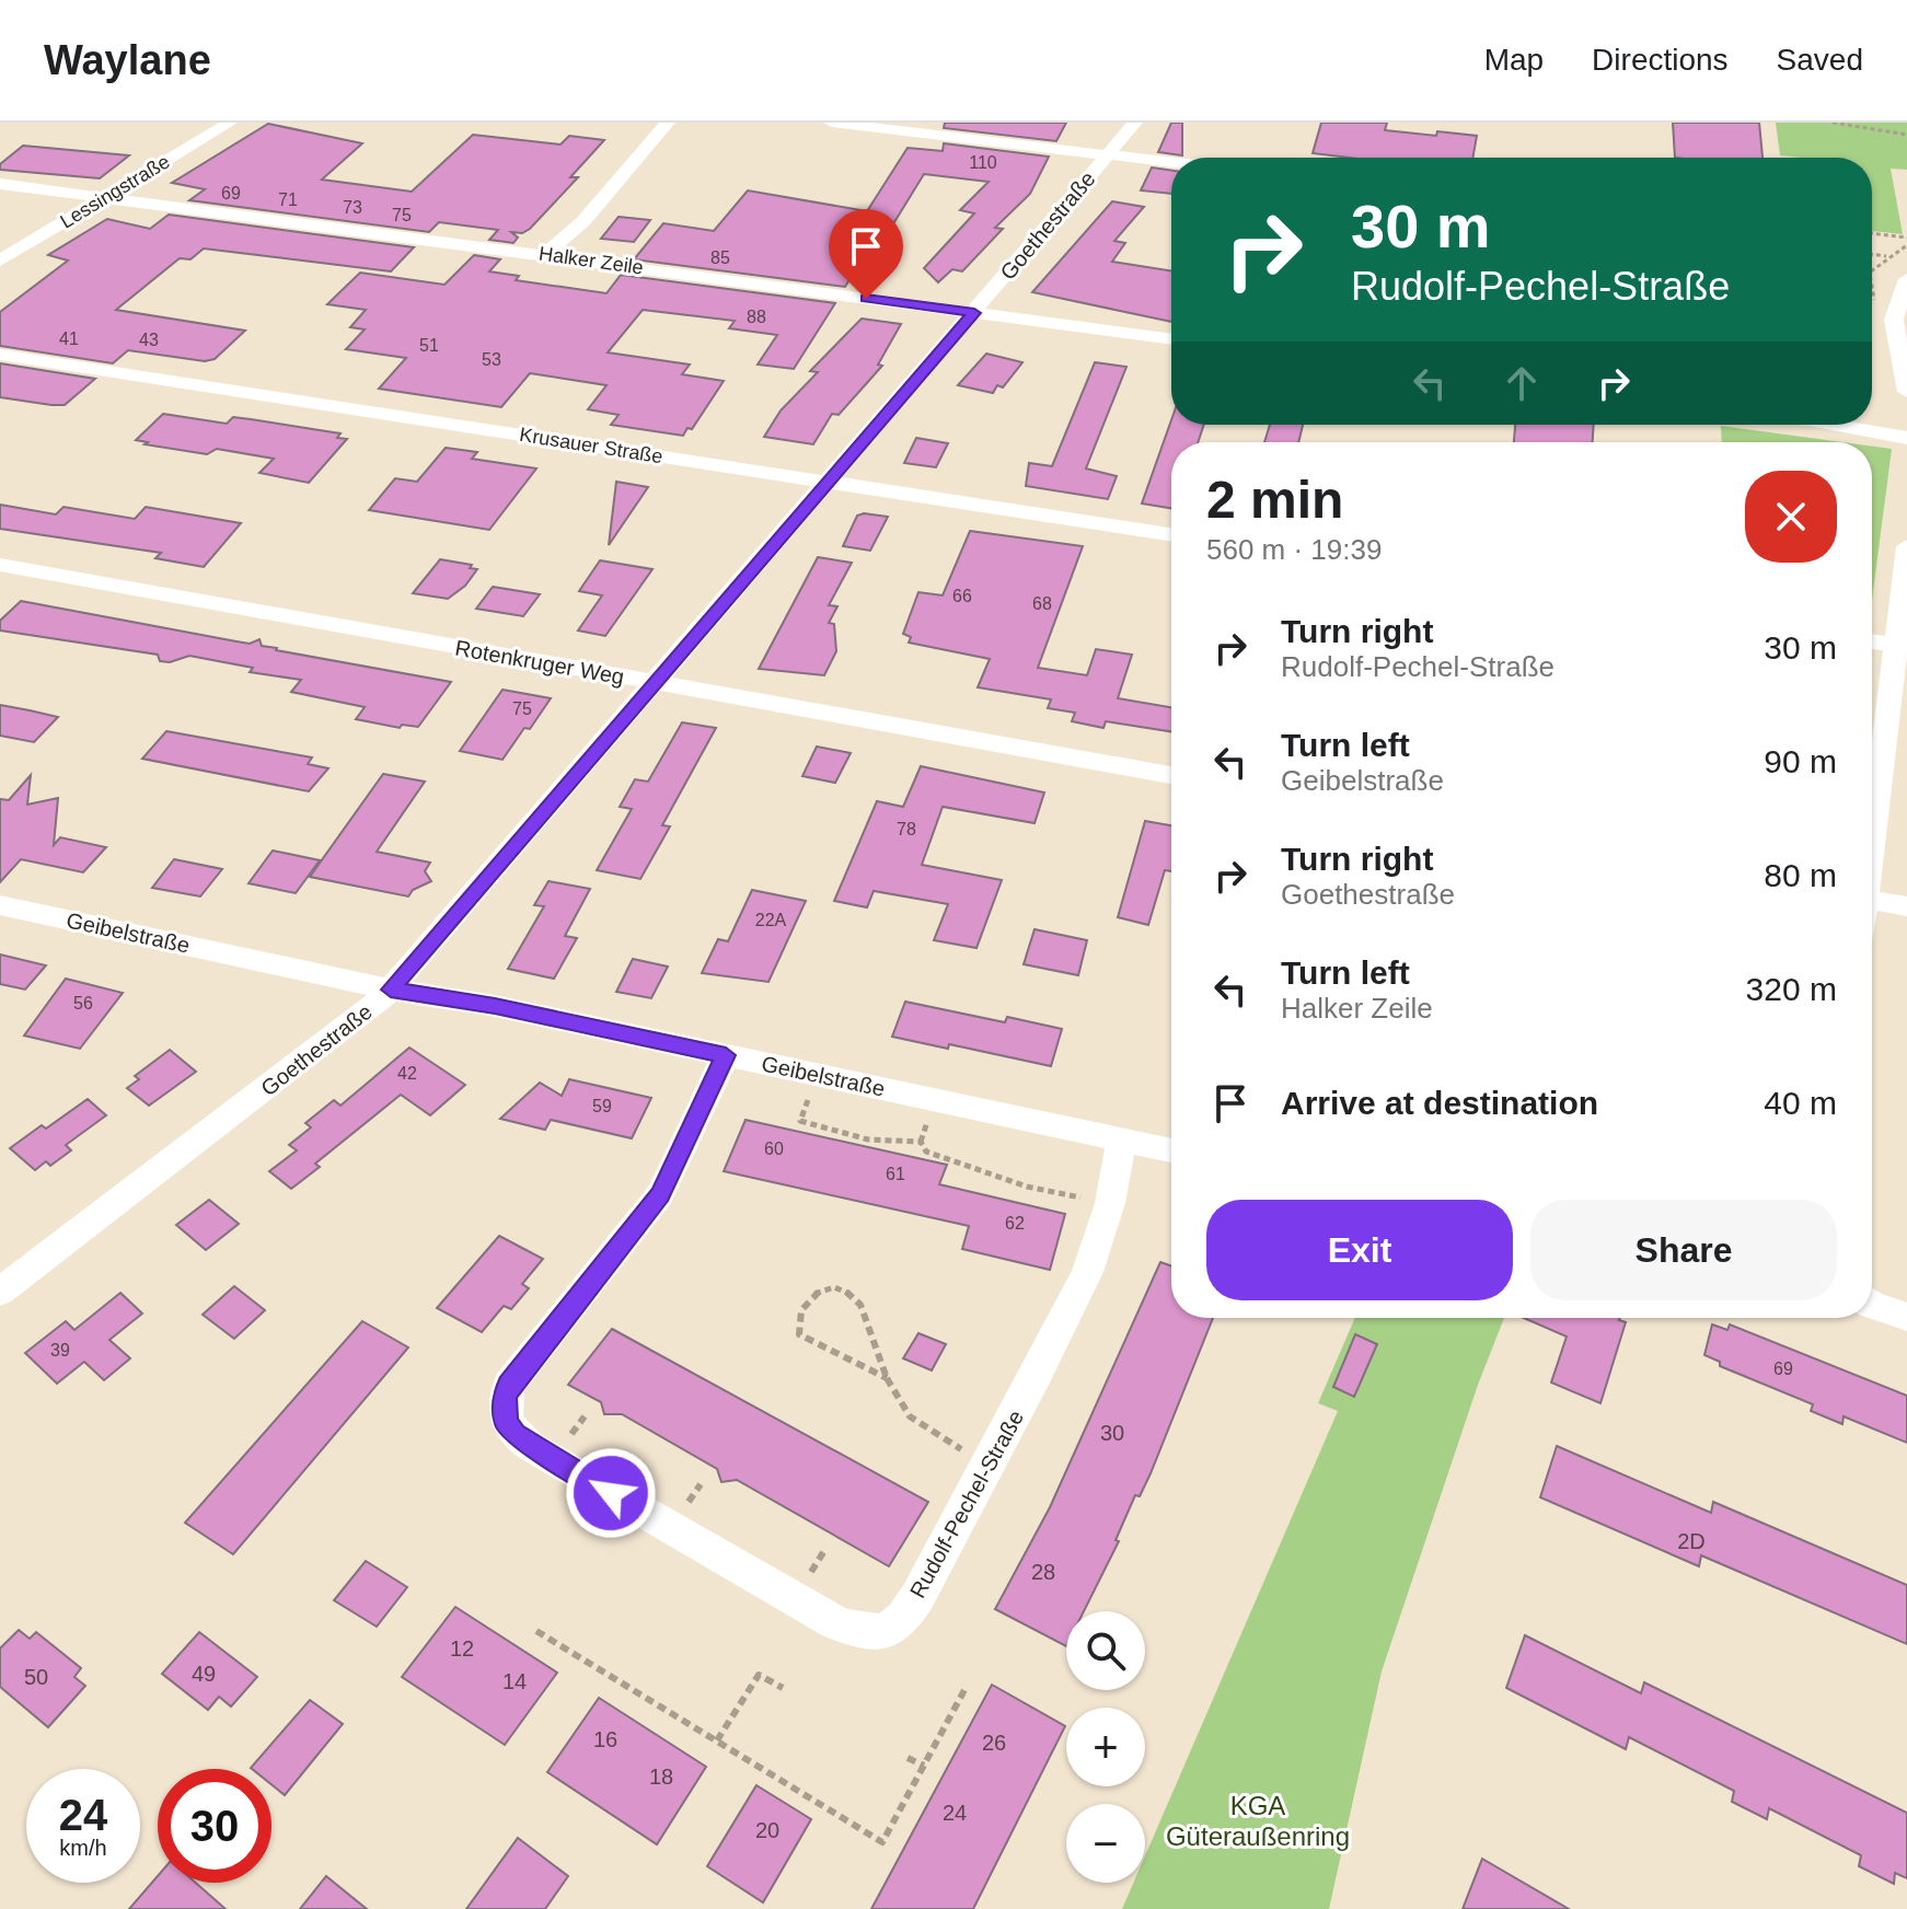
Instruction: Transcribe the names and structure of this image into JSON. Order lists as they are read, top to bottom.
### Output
{
  "streets": {
    "street": [
      "Lessingstraße",
      "Goethestraße",
      "Halker Zeile",
      "Krusauer Straße",
      "Rotenkruger Weg",
      "Geibelstraße",
      "Rudolf-Pechel-Straße"
    ]
  },
  "crossings": [
    ["Lessingstraße", "Halker Zeile"],
    ["Goethestraße", "Halker Zeile"],
    ["Goethestraße", "Krusauer Straße"],
    ["Goethestraße", "Rotenkruger Weg"],
    ["Goethestraße", "Geibelstraße"],
    ["Geibelstraße", "Rudolf-Pechel-Straße"]
  ],
  "parks": ["KGA Güteraußenring"],
  "house_numbers": [
    "110",
    "69",
    "71",
    "73",
    "75",
    "85",
    "88",
    "41",
    "43",
    "51",
    "53",
    "66",
    "68",
    "75",
    "78",
    "22A",
    "56",
    "42",
    "59",
    "60",
    "61",
    "62",
    "39",
    "69",
    "30",
    "2D",
    "28",
    "12",
    "49",
    "50",
    "14",
    "16",
    "26",
    "18",
    "24",
    "20"
  ],
  "page": {
    "header": "Waylane",
    "nav": ["Map", "Directions", "Saved"],
    "turn": ["30 m", "Rudolf-Pechel-Straße"],
    "heading": ["2 min", "560 m · 19:39"],
    "list": [
      {
        "name": "Turn right",
        "note": "Rudolf-Pechel-Straße",
        "value": "30 m"
      },
      {
        "name": "Turn left",
        "note": "Geibelstraße",
        "value": "90 m"
      },
      {
        "name": "Turn right",
        "note": "Goethestraße",
        "value": "80 m"
      },
      {
        "name": "Turn left",
        "note": "Halker Zeile",
        "value": "320 m"
      },
      {
        "name": "Arrive at destination",
        "value": "40 m"
      }
    ],
    "buttons": ["Exit", "Share"],
    "map_buttons": ["+", "−"],
    "speed": "24 km/h",
    "limit": "30"
  }
}
